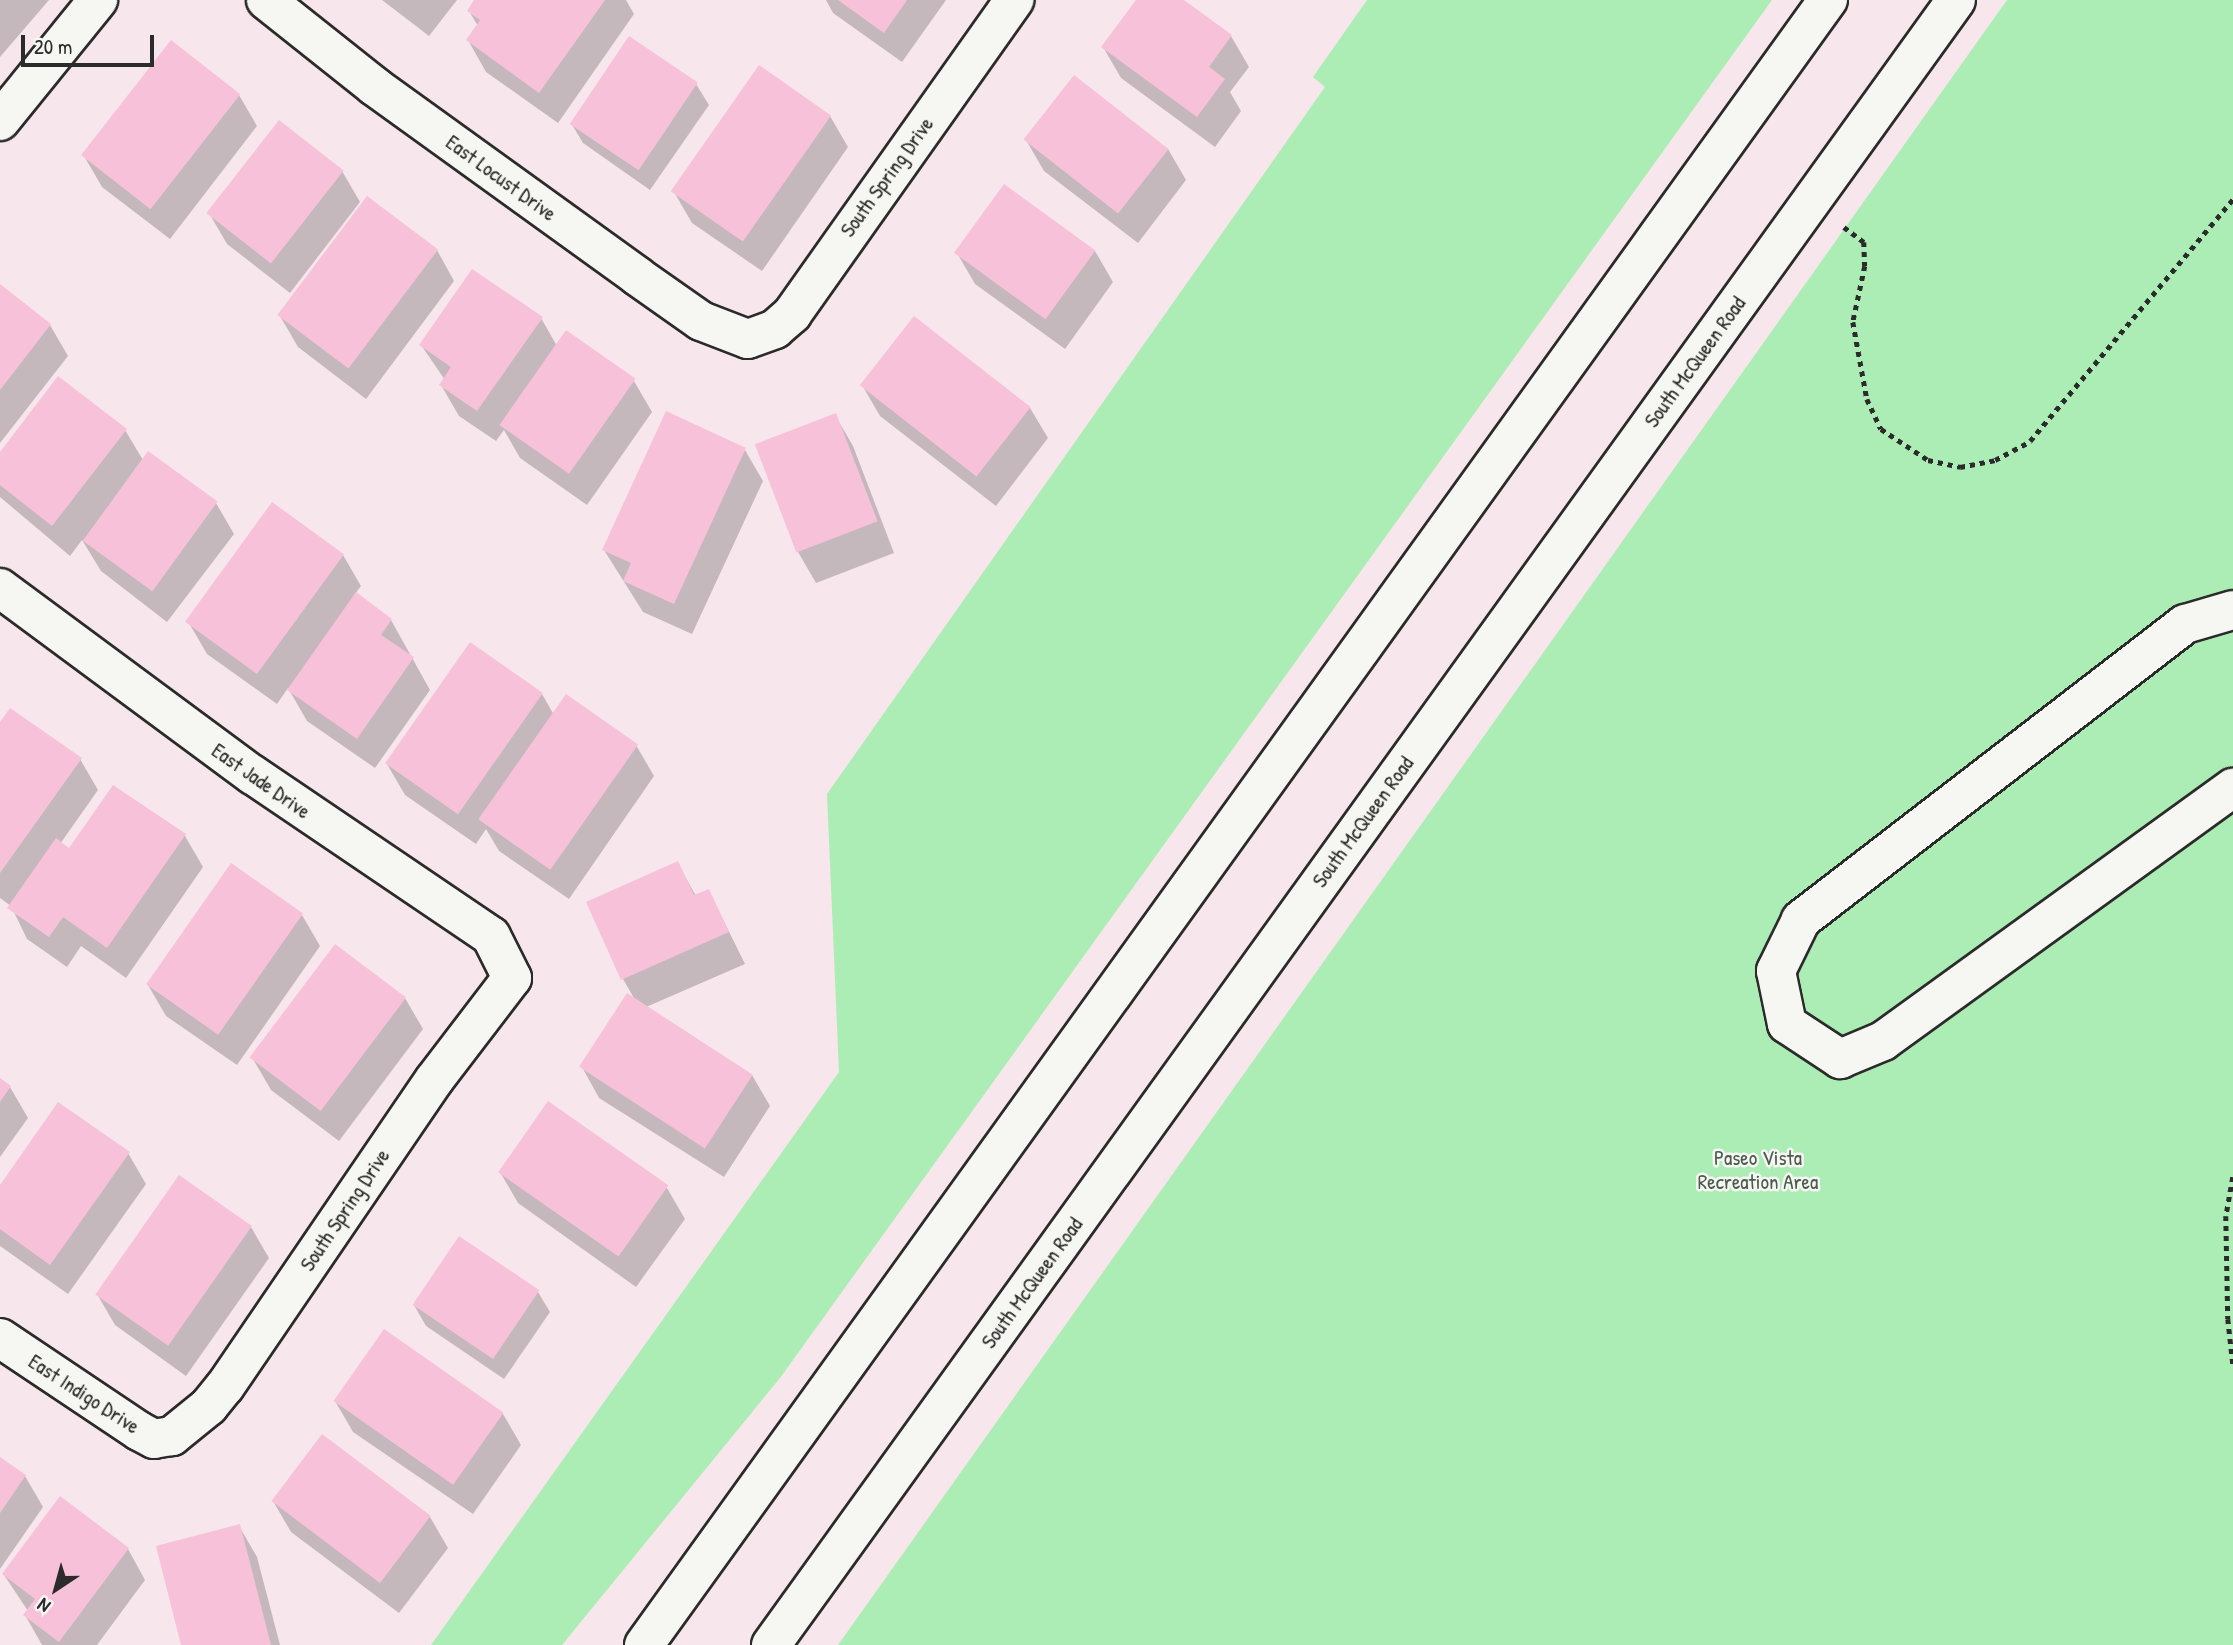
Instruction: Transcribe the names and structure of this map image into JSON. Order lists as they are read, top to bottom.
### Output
{
  "streets": {
    "main road": [
      "South Spring Drive",
      "East Locust Drive",
      "South McQueen Road",
      "East Jade Drive",
      "East Indigo Drive"
    ]
  },
  "crossings": [
    ["South Spring Drive", "East Locust Drive"],
    ["South Spring Drive", "East Jade Drive"],
    ["South Spring Drive", "East Indigo Drive"]
  ],
  "parks": ["Paseo Vista Recreation Area"],
  "scale_bar": "20 m",
  "north": "bottom left"
}
